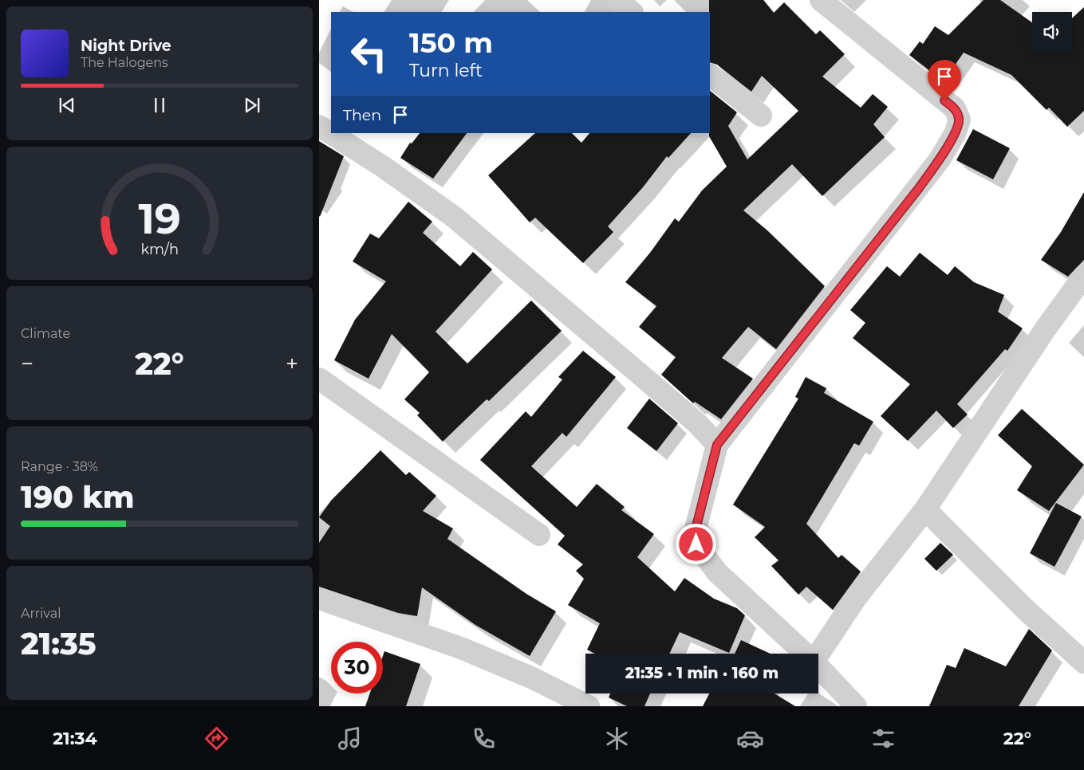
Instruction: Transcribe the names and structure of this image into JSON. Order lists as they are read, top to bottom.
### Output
{
  "page": {
    "turn": ["150 m", "Turn left"],
    "song": ["Night Drive", "The Halogens"],
    "then": "Then",
    "tile": [
      "Climate",
      ["Range · 38%", "190 km"],
      ["Arrival", "21:35"]
    ],
    "heat": ["−", "22°", "+"],
    "limit": "30",
    "trip": "21:35 · 1 min · 160 m",
    "tabs": ["21:34", "22°"],
    "gauge": ["19", "km/h"]
  }
}
